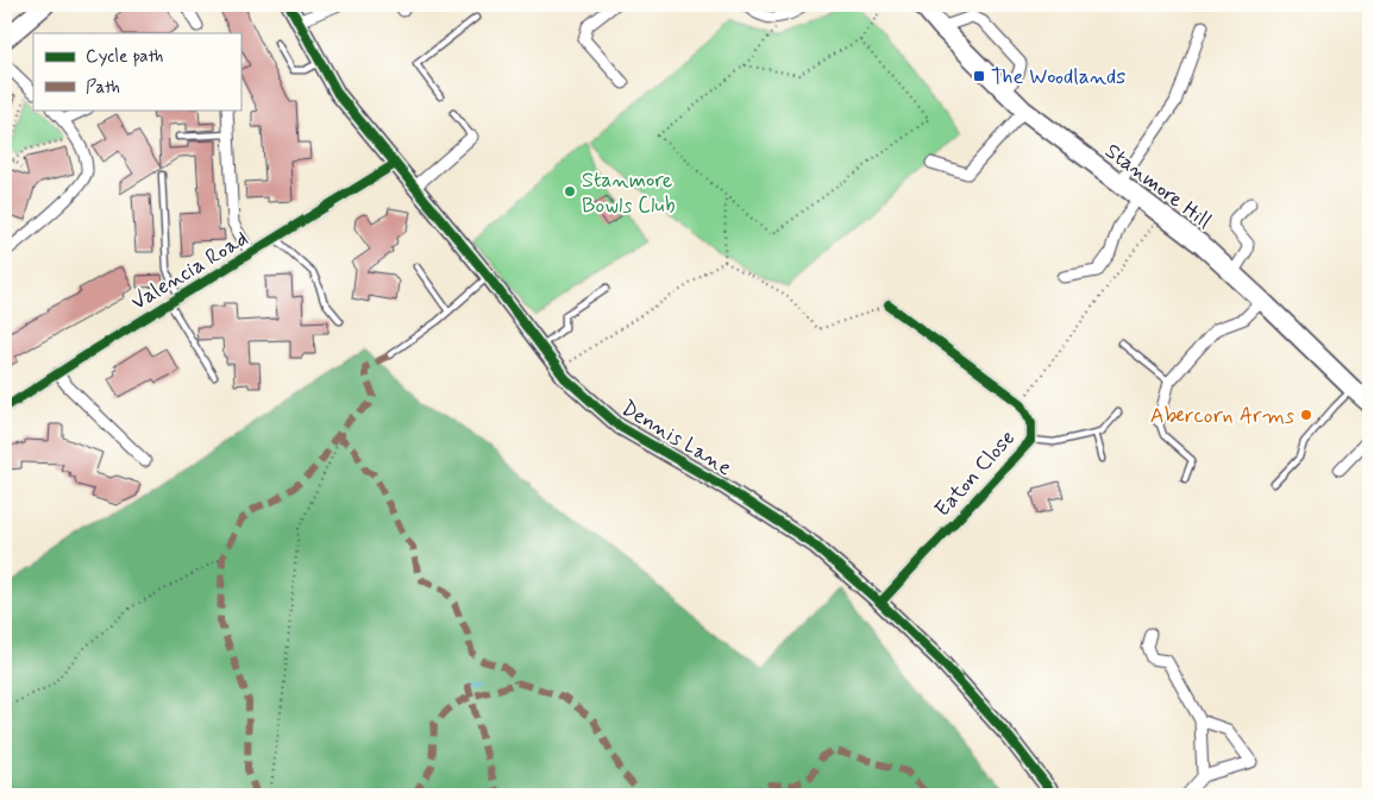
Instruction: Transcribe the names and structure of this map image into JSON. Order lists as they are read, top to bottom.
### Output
{
  "streets": {
    "main road": ["Stanmore Hill"],
    "street": ["Valencia Road", "Dennis Lane", "Eaton Close"]
  },
  "crossings": [
    ["Valencia Road", "Dennis Lane"],
    ["Dennis Lane", "Eaton Close"]
  ],
  "places": {
    "transit": ["The Woodlands"],
    "other": ["Stanmore Bowls Club", "Abercorn Arms"]
  },
  "legend": ["Cycle path", "Path"]
}
